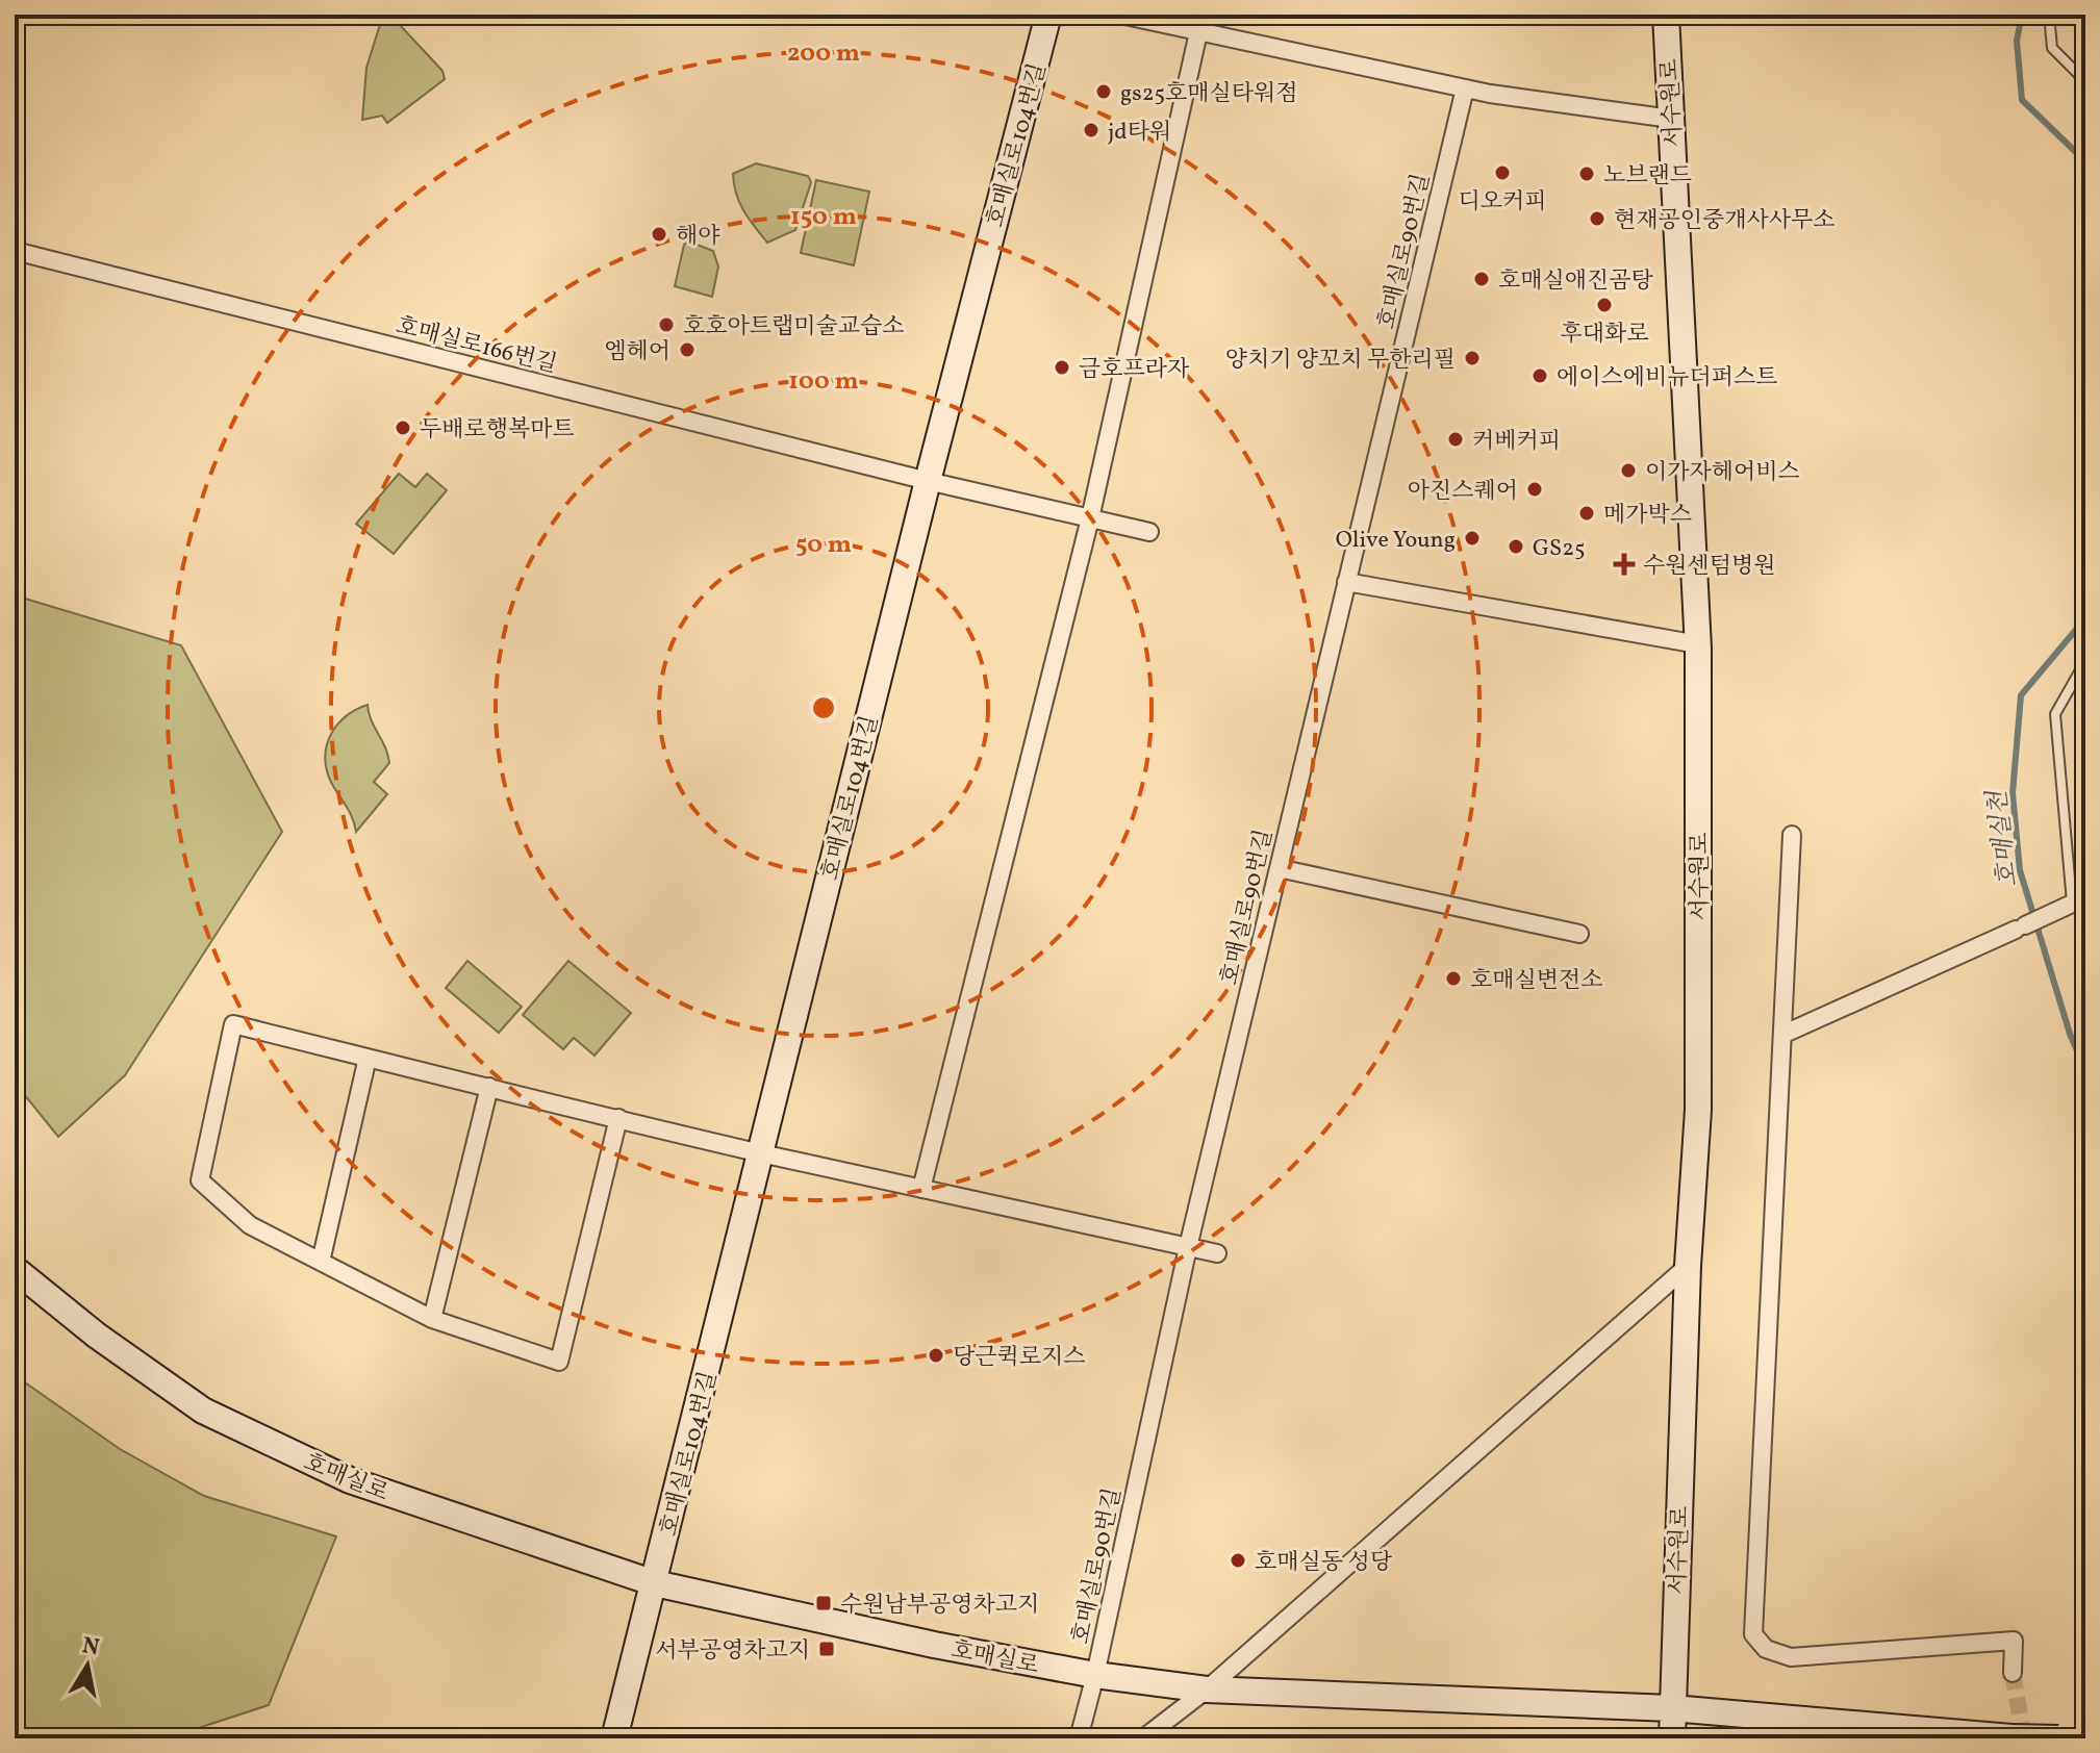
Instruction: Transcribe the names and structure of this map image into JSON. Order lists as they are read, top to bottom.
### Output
{
  "streets": {
    "street": [
      "서수원로",
      "호매실로104번길",
      "호매실로90번길",
      "호매실로166번길",
      "호매실로"
    ]
  },
  "crossings": [
    ["서수원로", "호매실로"],
    ["호매실로104번길", "호매실로166번길"],
    ["호매실로104번길", "호매실로"],
    ["호매실로90번길", "호매실로"]
  ],
  "water": ["호매실천"],
  "places": {
    "other": [
      "gs25호매실타워점",
      "jd타워",
      "디오커피",
      "노브랜드",
      "현재공인중개사사무소",
      "해야",
      "호매실애진곰탕",
      "후대화로",
      "호호아트랩미술교습소",
      "엠헤어",
      "양치기 양꼬치 무한리필",
      "금호프라자",
      "에이스에비뉴더퍼스트",
      "두배로행복마트",
      "커베커피",
      "이가자헤어비스",
      "아진스퀘어",
      "메가박스",
      "Olive Young",
      "GS25",
      "호매실변전소",
      "당근퀵로지스",
      "호매실동 성당"
    ],
    "health": ["수원센텀병원"],
    "transit": ["수원남부공영차고지", "서부공영차고지"]
  },
  "north": "top",
  "rings": [
    "200 m",
    "150 m",
    "100 m",
    "50 m"
  ]
}
